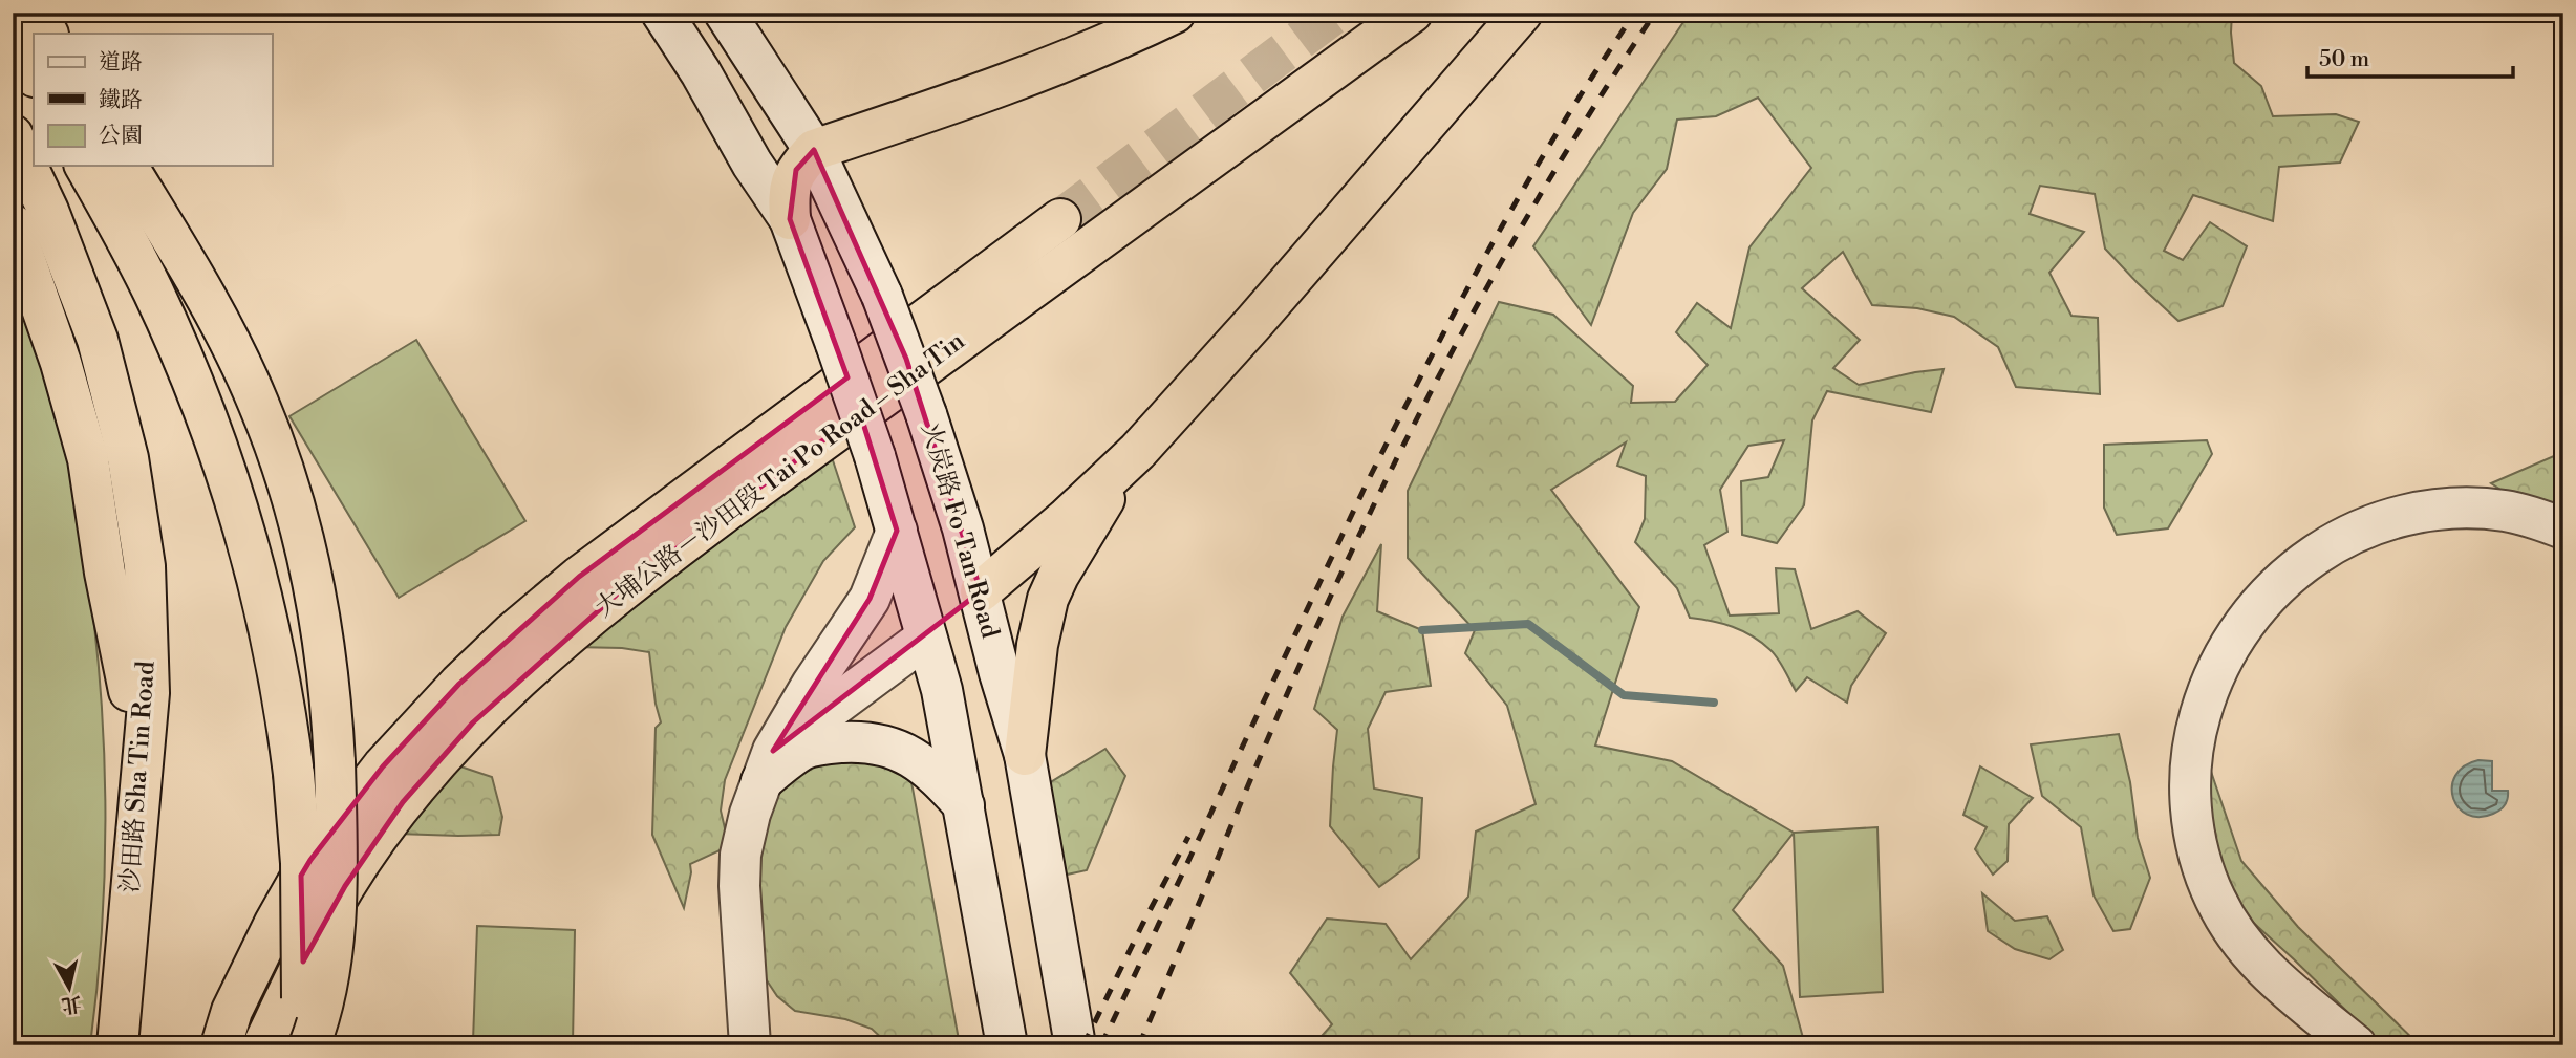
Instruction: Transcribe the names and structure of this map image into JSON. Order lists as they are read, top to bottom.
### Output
{
  "streets": {
    "highway": ["大埔公路－沙田段 Tai Po Road – Sha Tin", "沙田路 Sha Tin Road"],
    "main road": ["火炭路 Fo Tan Road"]
  },
  "legend": ["道路", "鐵路", "公園"],
  "scale_bar": "50 m",
  "north": "bottom"
}
